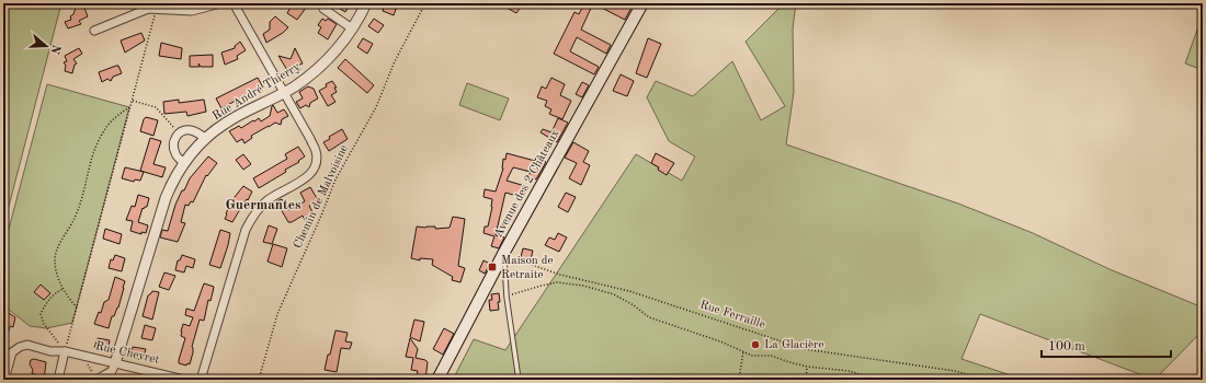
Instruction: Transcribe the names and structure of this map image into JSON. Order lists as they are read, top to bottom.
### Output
{
  "streets": {
    "main road": ["Avenue des 2 Châteaux"],
    "street": ["Rue André Thierry", "Rue Chevret"],
    "path": ["Chemin de Malvoisine", "Rue Ferraille"]
  },
  "crossings": [
    ["Rue André Thierry", "Rue Chevret"],
    ["Avenue des 2 Châteaux", "Rue Ferraille"]
  ],
  "districts": ["Guermantes"],
  "places": {
    "transit": ["Maison de Retraite"],
    "other": ["La Glacière"]
  },
  "scale_bar": "100 m",
  "north": "right"
}
